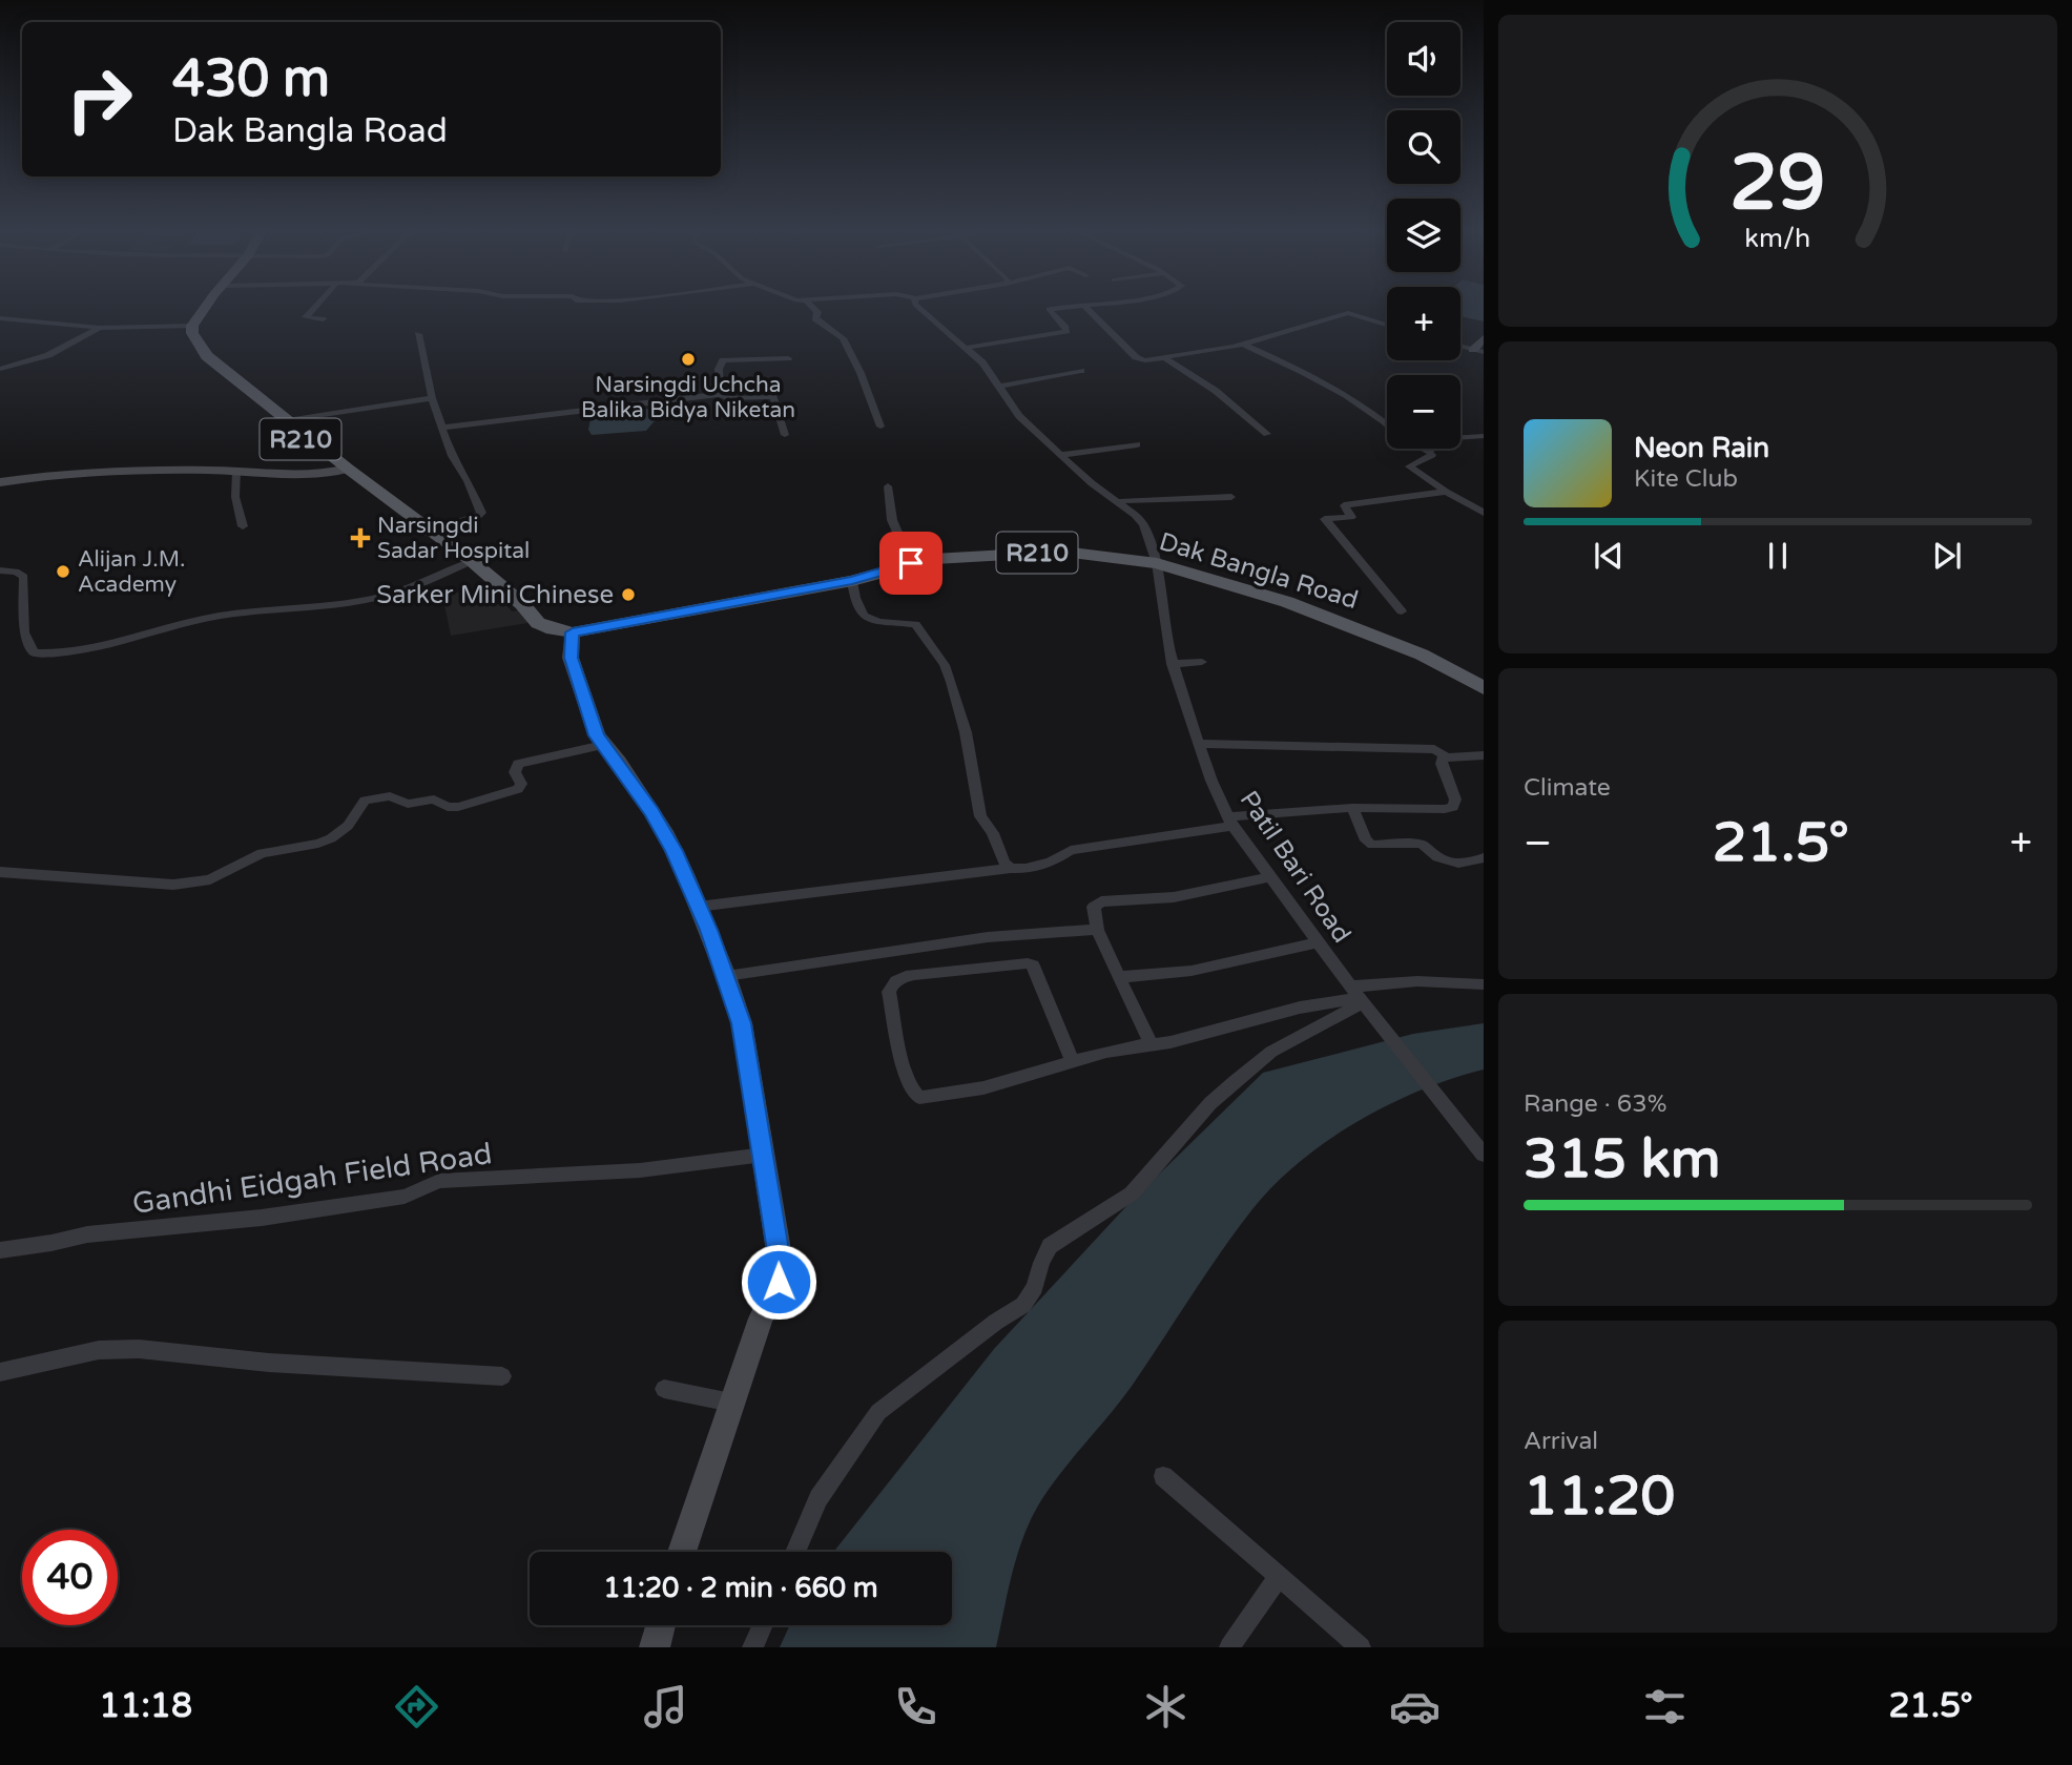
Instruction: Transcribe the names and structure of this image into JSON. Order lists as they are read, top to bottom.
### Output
{
  "streets": {
    "main road": ["R210", "Dak Bangla Road"],
    "street": ["Patil Bari Road", "Gandhi Eidgah Field Road"]
  },
  "crossings": [
    ["R210", "Dak Bangla Road"],
    ["Dak Bangla Road", "Patil Bari Road"]
  ],
  "places": {
    "other": ["Narsingdi Uchcha Balika Bidya Niketan", "Alijan J.M. Academy", "Sarker Mini Chinese"],
    "health": ["Narsingdi Sadar Hospital"]
  },
  "page": {
    "map_buttons": ["+", "−"],
    "turn": ["430 m", "Dak Bangla Road"],
    "song": ["Neon Rain", "Kite Club"],
    "tile": [
      "Climate",
      ["Range · 63%", "315 km"],
      ["Arrival", "11:20"]
    ],
    "heat": ["−", "21.5°", "+"],
    "limit": "40",
    "trip": "11:20 · 2 min · 660 m",
    "tabs": ["11:18", "21.5°"],
    "gauge": ["29", "km/h"]
  }
}
